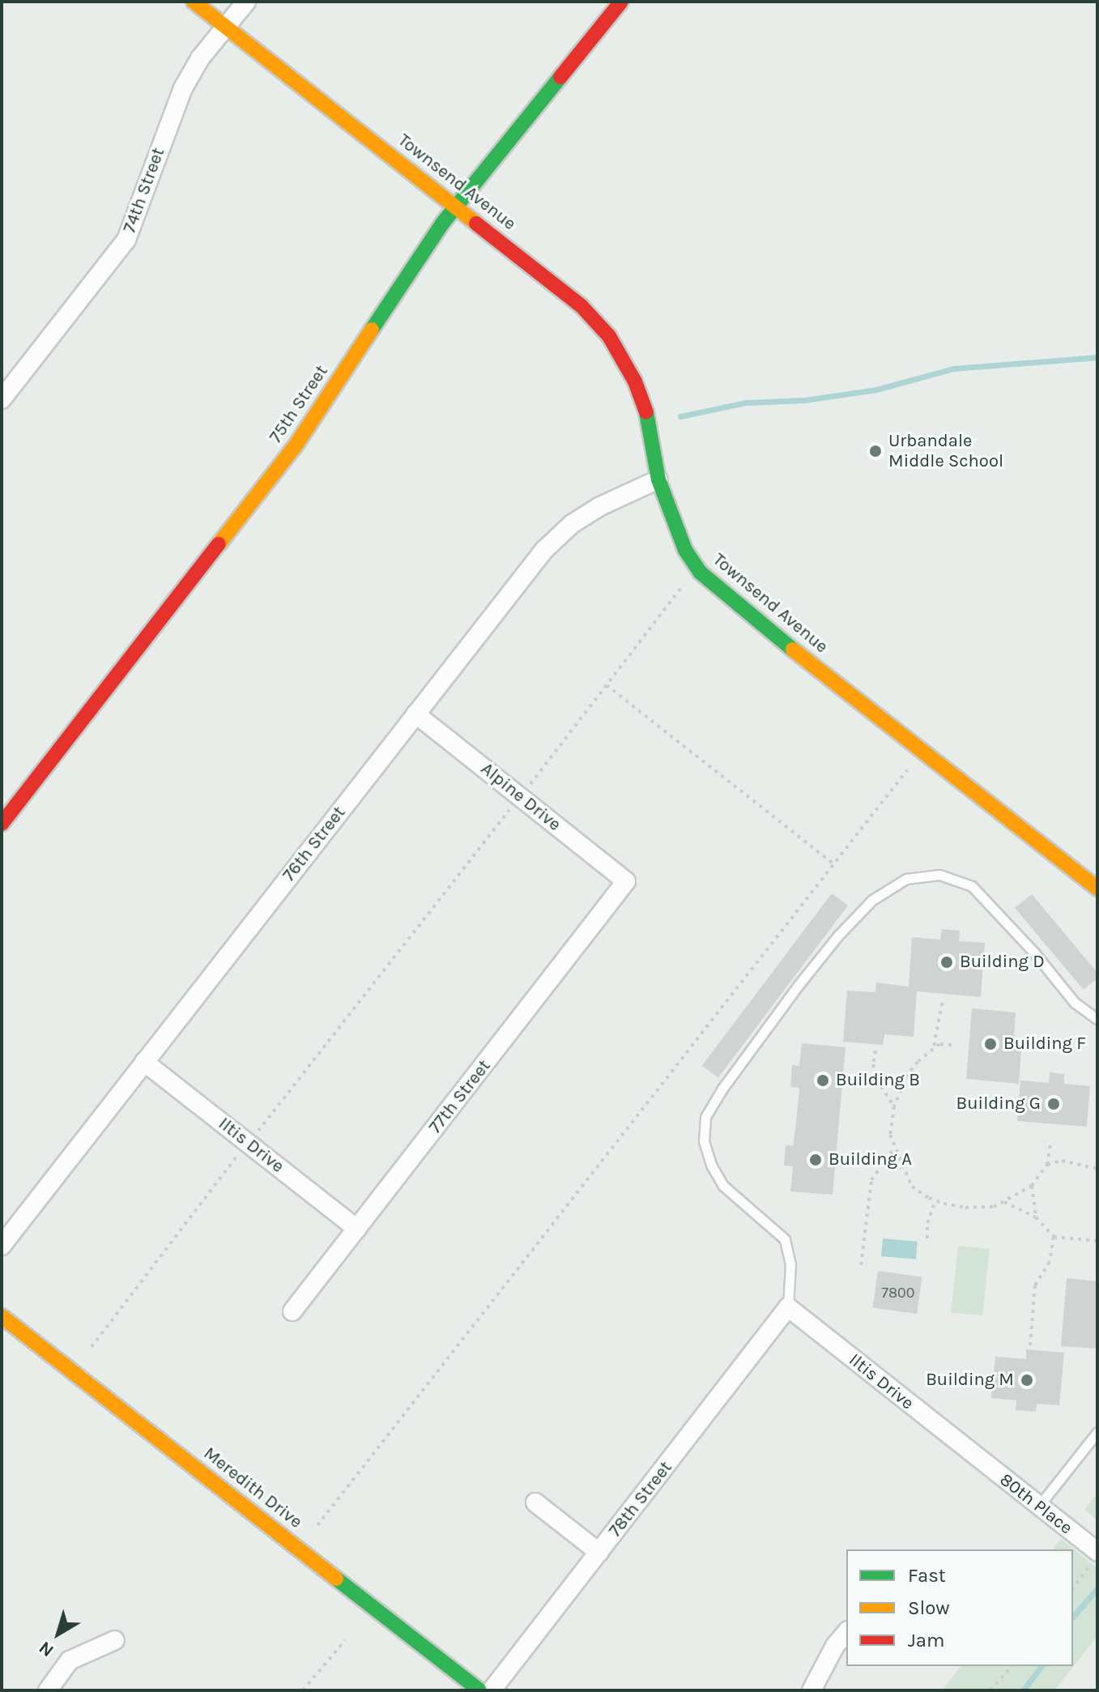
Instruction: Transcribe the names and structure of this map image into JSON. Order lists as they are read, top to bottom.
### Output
{
  "streets": {
    "street": [
      "Townsend Avenue",
      "74th Street",
      "75th Street",
      "Alpine Drive",
      "76th Street",
      "77th Street",
      "Iltis Drive",
      "Meredith Drive",
      "78th Street",
      "80th Place"
    ]
  },
  "crossings": [
    ["Townsend Avenue", "74th Street"],
    ["Townsend Avenue", "75th Street"],
    ["Townsend Avenue", "76th Street"],
    ["Alpine Drive", "76th Street"],
    ["Alpine Drive", "77th Street"],
    ["76th Street", "Iltis Drive"],
    ["77th Street", "Iltis Drive"],
    ["Iltis Drive", "78th Street"],
    ["Iltis Drive", "80th Place"]
  ],
  "places": [
    "Urbandale Middle School",
    "Building D",
    "Building F",
    "Building B",
    "Building G",
    "Building A",
    "Building M"
  ],
  "house_numbers": ["7800"],
  "legend": ["Fast", "Slow", "Jam"],
  "north": "bottom left"
}
